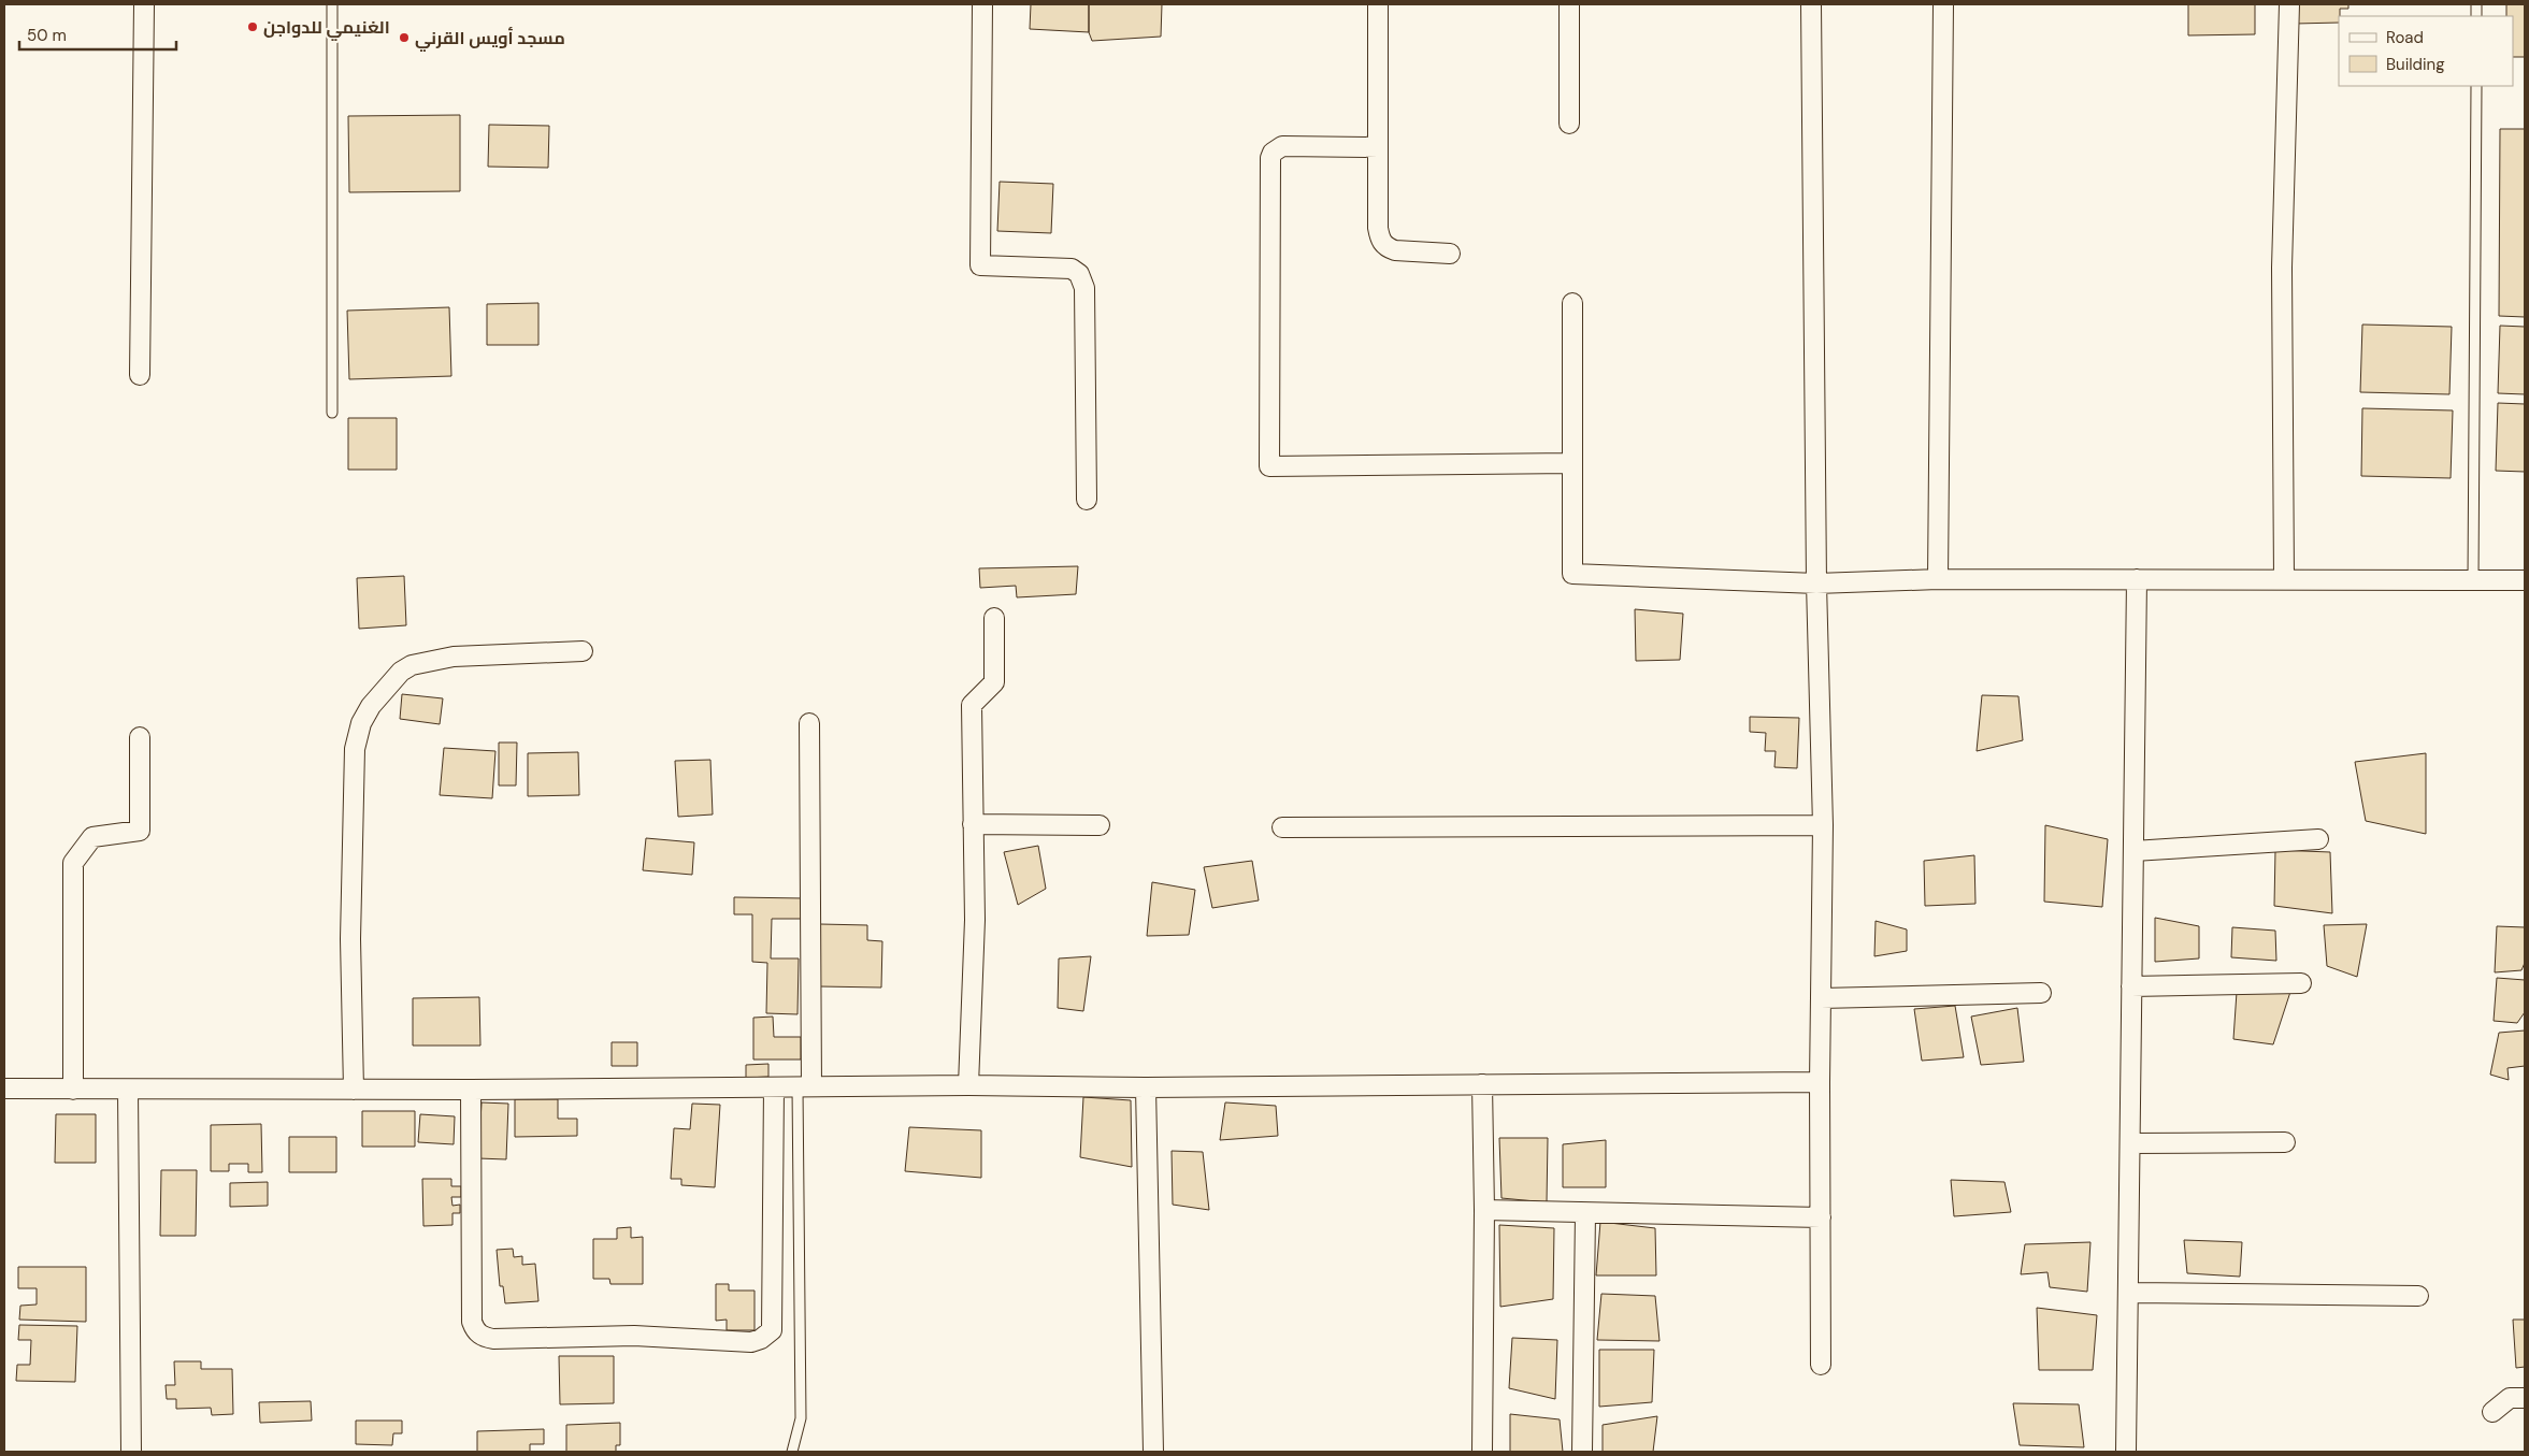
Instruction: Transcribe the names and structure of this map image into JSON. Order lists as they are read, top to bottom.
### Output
{
  "places": ["الغنيمي للدواجن", "مسجد أويس القرني"],
  "legend": ["Road", "Building"],
  "scale_bar": "50 m"
}
